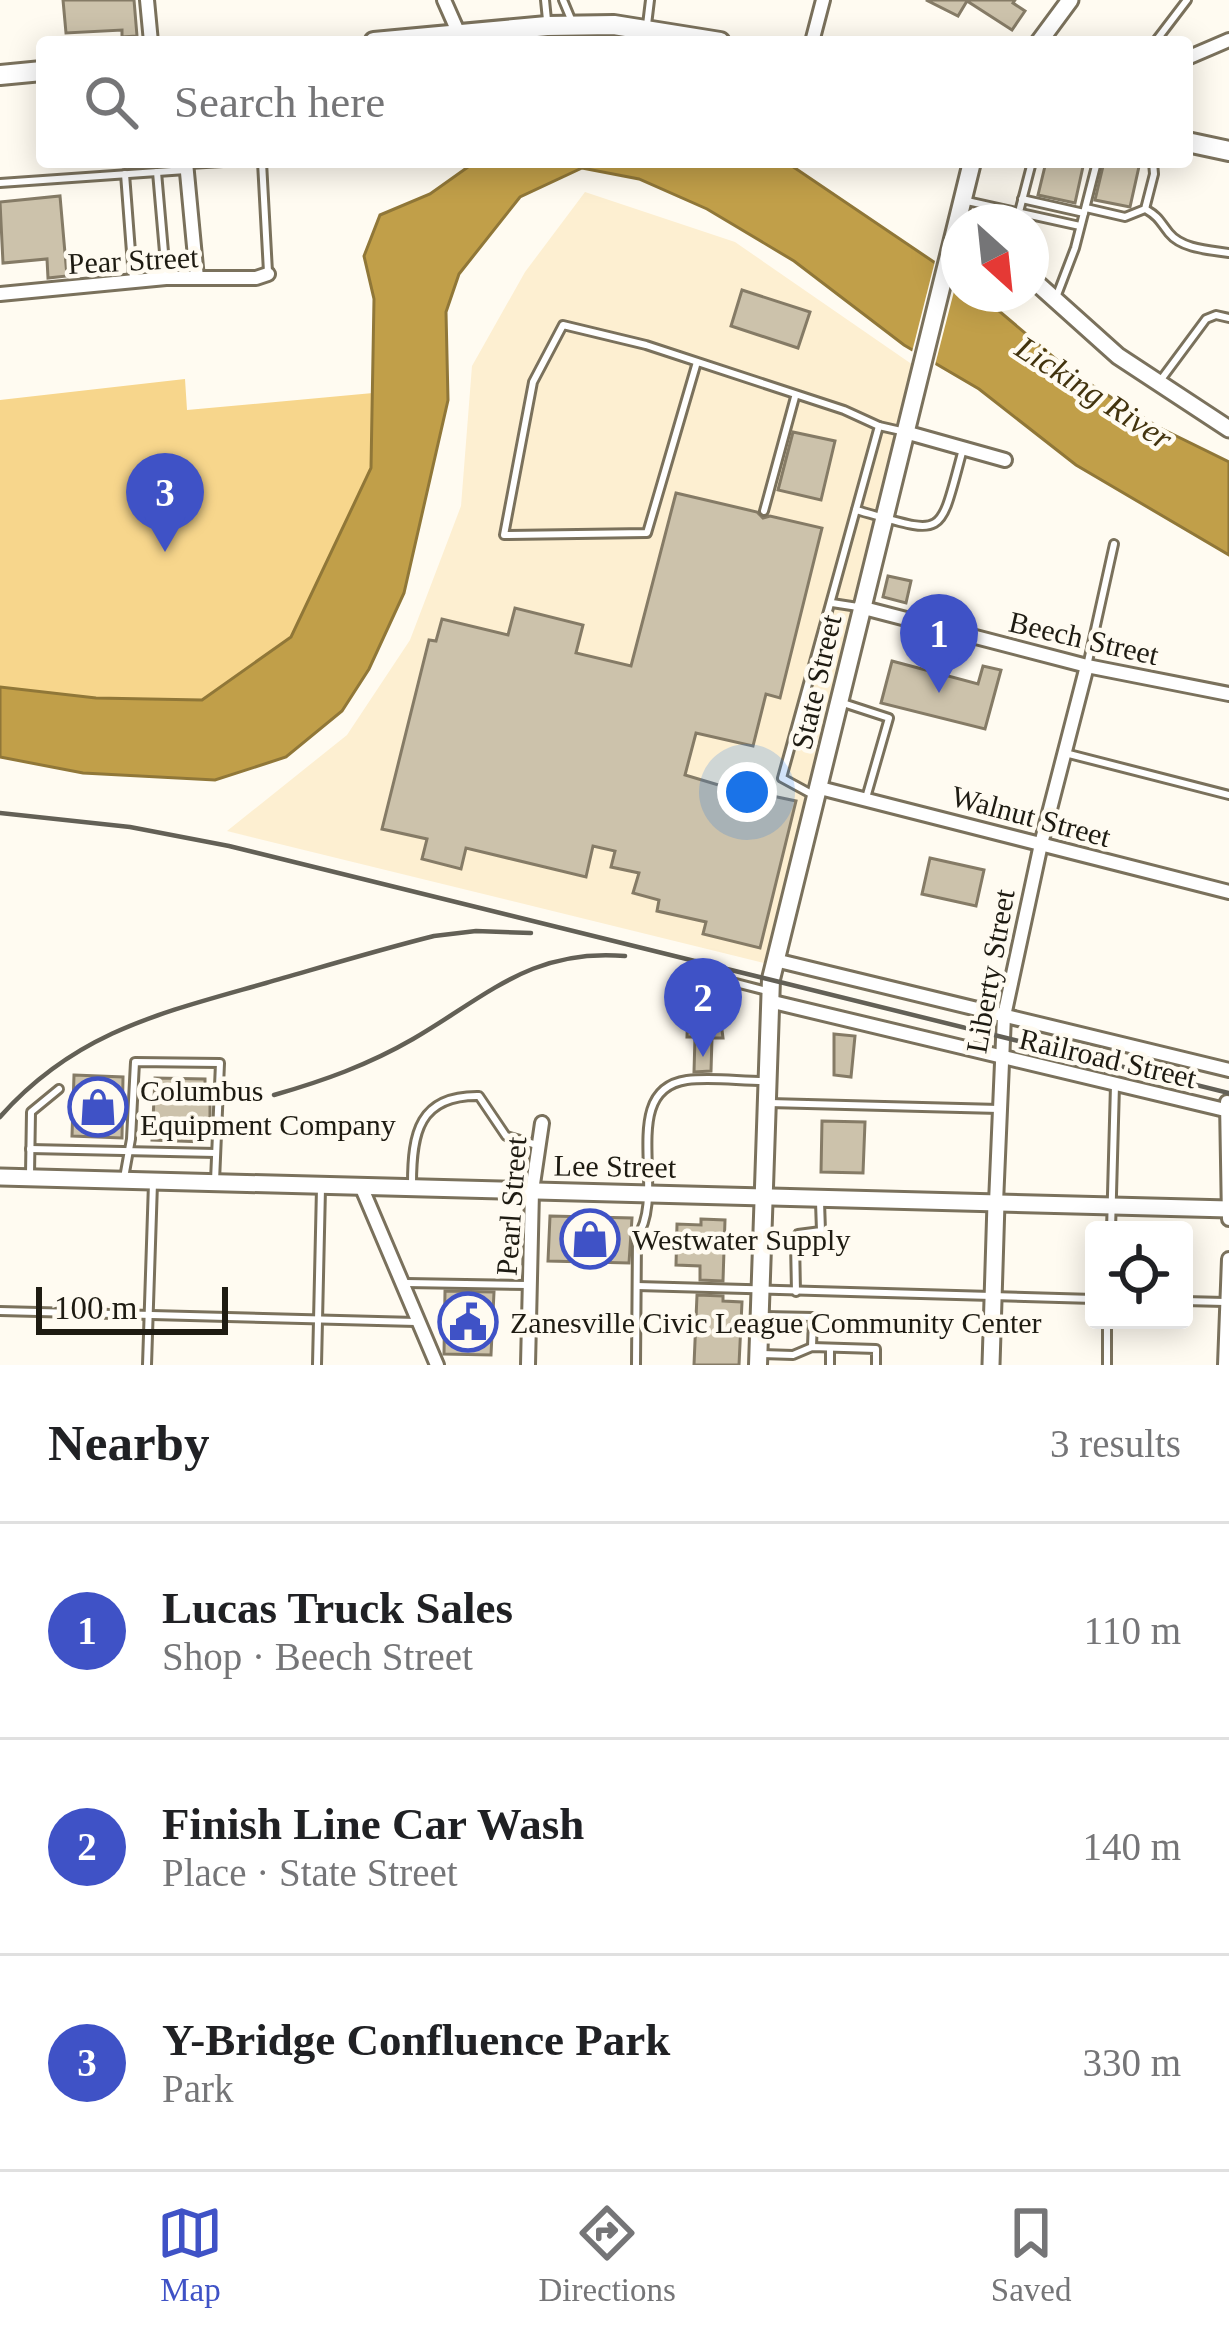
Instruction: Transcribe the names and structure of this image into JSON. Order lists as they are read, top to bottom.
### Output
{
  "streets": {
    "main road": ["State Street"],
    "street": [
      "Pear Street",
      "Beech Street",
      "Walnut Street",
      "Liberty Street",
      "Railroad Street",
      "Lee Street",
      "Pearl Street"
    ]
  },
  "crossings": [
    ["Beech Street", "State Street"],
    ["Beech Street", "Liberty Street"],
    ["State Street", "Walnut Street"],
    ["State Street", "Railroad Street"],
    ["State Street", "Lee Street"],
    ["Walnut Street", "Liberty Street"],
    ["Liberty Street", "Railroad Street"],
    ["Liberty Street", "Lee Street"],
    ["Lee Street", "Pearl Street"]
  ],
  "water": ["Licking River"],
  "places": {
    "shop": ["Columbus Equipment Company", "Westwater Supply"],
    "public building": ["Zanesville Civic League Community Center"]
  },
  "scale_bar": "100 m",
  "north": "bottom right",
  "page": {
    "search": "Search here",
    "pins": ["3", "1", "2"],
    "scale": "100 m",
    "heading": ["Nearby", "3 results"],
    "list": [
      {
        "mark": "1",
        "name": "Lucas Truck Sales",
        "note": "Shop · Beech Street",
        "value": "110 m"
      },
      {
        "mark": "2",
        "name": "Finish Line Car Wash",
        "note": "Place · State Street",
        "value": "140 m"
      },
      {
        "mark": "3",
        "name": "Y-Bridge Confluence Park",
        "note": "Park",
        "value": "330 m"
      }
    ],
    "nav": ["Map", "Directions", "Saved"]
  }
}
